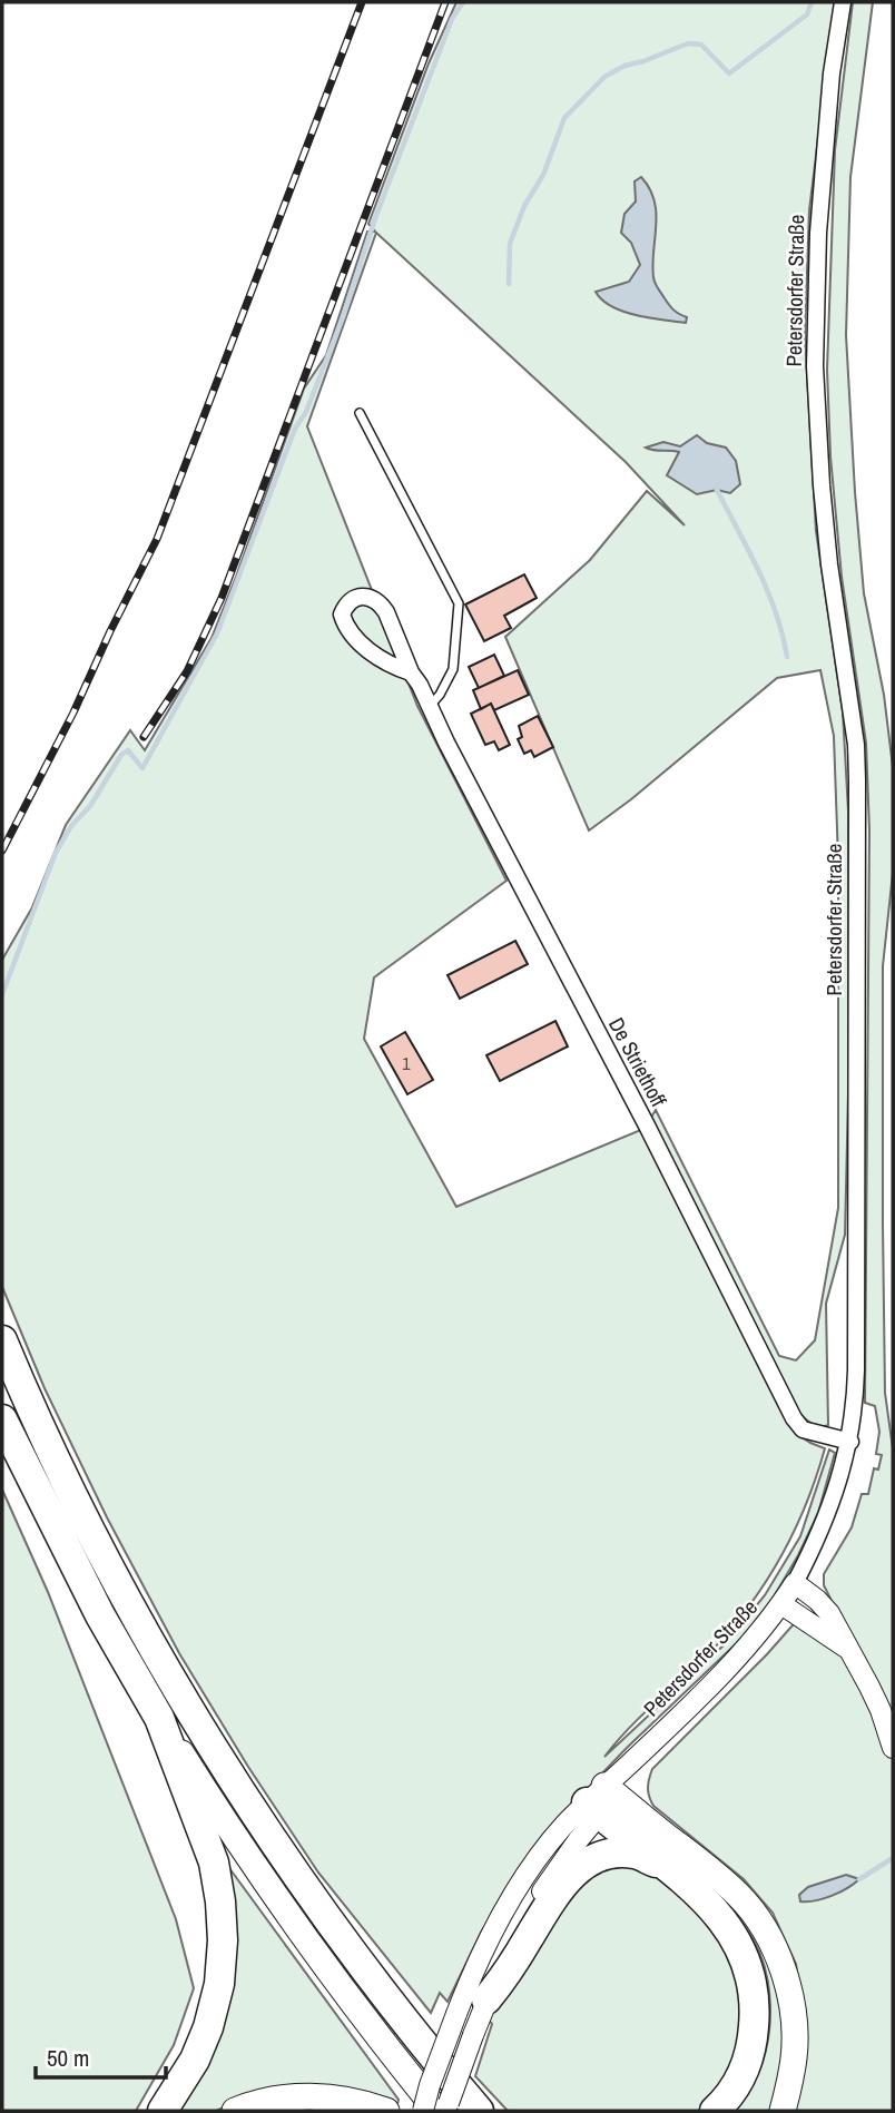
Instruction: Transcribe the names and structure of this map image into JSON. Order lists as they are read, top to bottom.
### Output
{
  "streets": {
    "street": ["Petersdorfer Straße", "De Striethoff"]
  },
  "crossings": [
    ["Petersdorfer Straße", "De Striethoff"]
  ],
  "house_numbers": ["1"],
  "scale_bar": "50 m"
}
